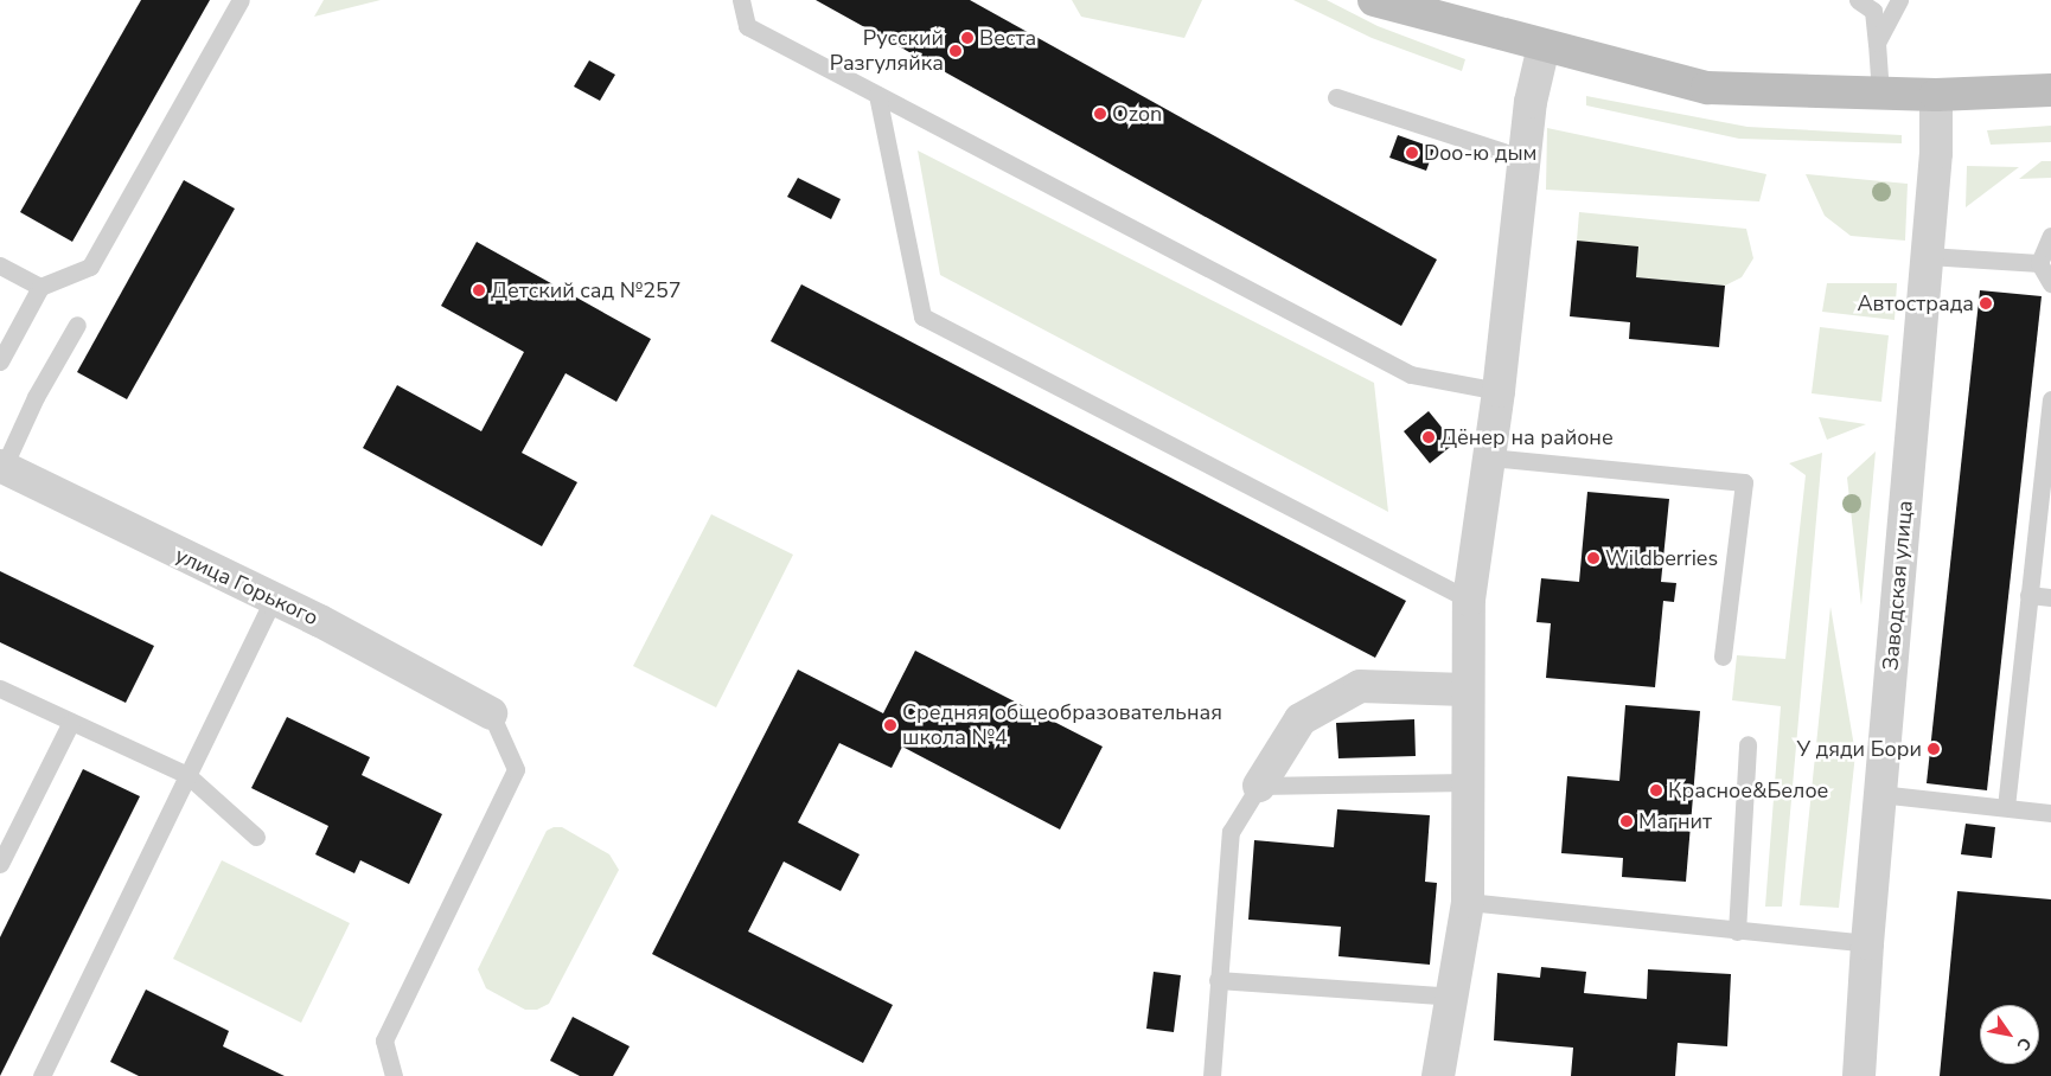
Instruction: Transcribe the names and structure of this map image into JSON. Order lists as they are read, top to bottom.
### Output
{
  "streets": {
    "street": ["Заводская улица", "улица Горького"]
  },
  "places": [
    "Веста",
    "Русский Разгуляйка",
    "Ozon",
    "Doo-ю дым",
    "Детский сад №257",
    "Автострада",
    "Дёнер на районе",
    "Wildberries",
    "Средняя общеобразовательная школа №4",
    "У дяди Бори",
    "Красное&Белое",
    "Магнит"
  ],
  "north": "bottom right"
}
